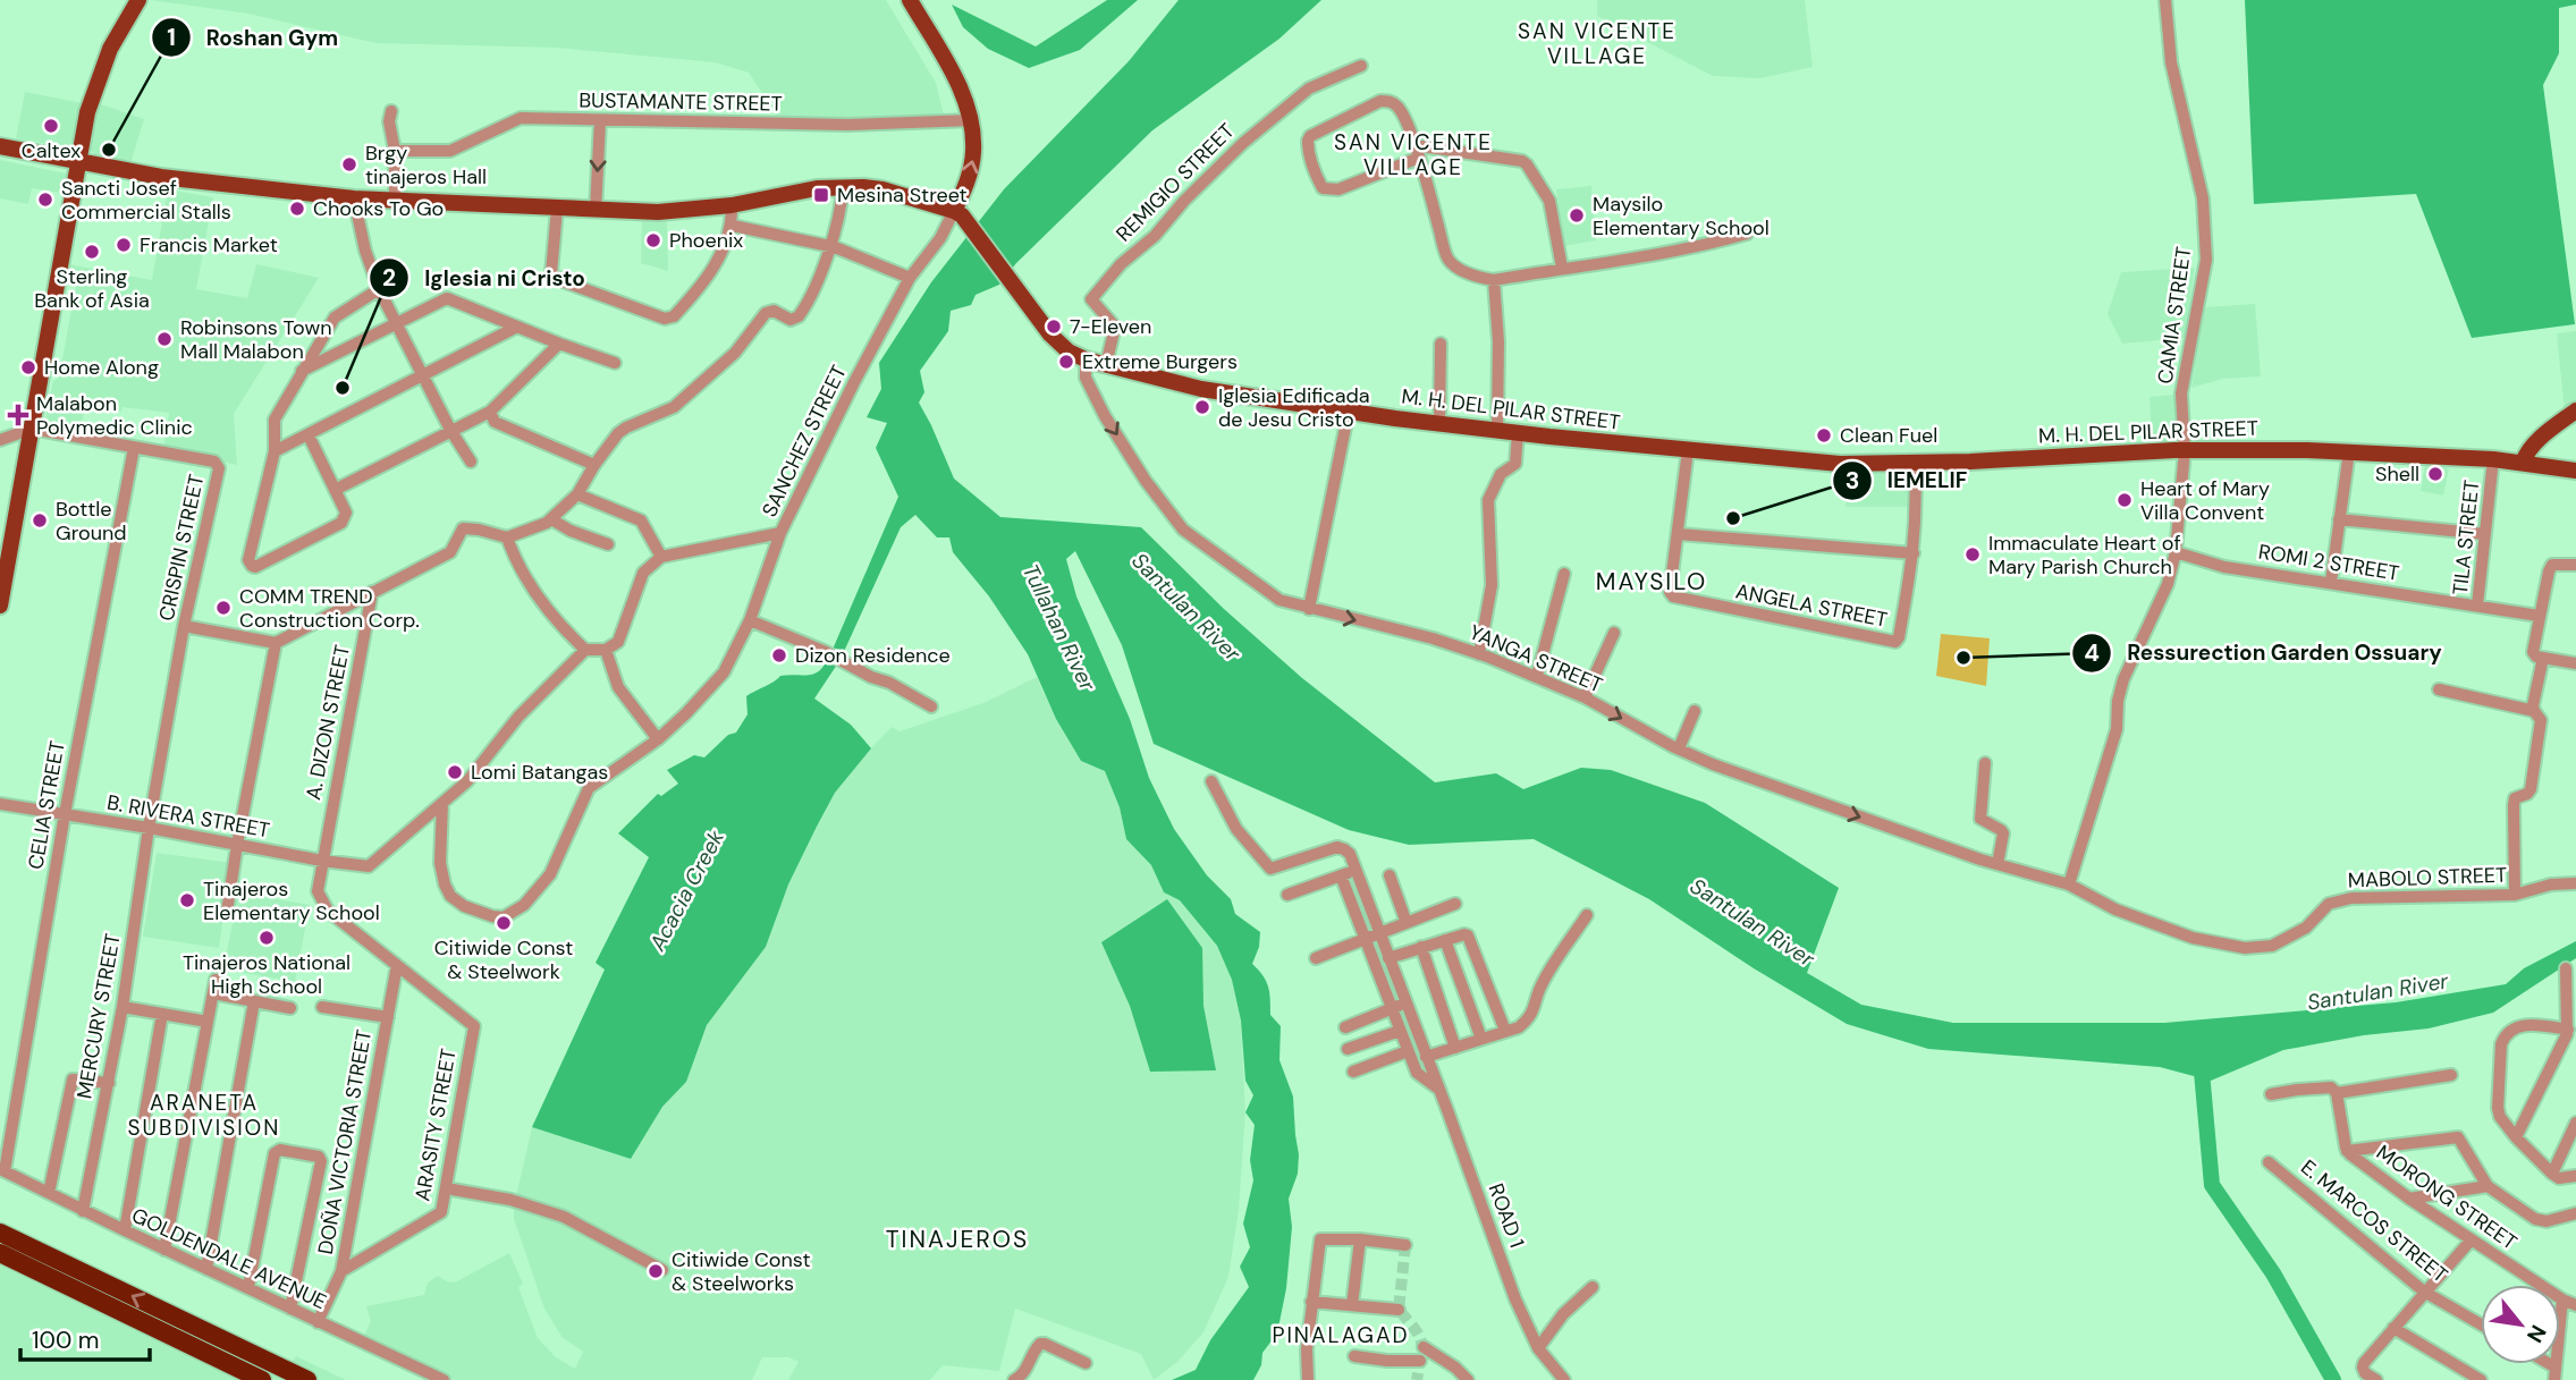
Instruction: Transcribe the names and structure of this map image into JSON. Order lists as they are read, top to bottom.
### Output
{
  "streets": {
    "main road": ["M. H. DEL PILAR STREET"],
    "street": [
      "BUSTAMANTE STREET",
      "REMIGIO STREET",
      "CAMIA STREET",
      "SANCHEZ STREET",
      "TILA STREET",
      "CRISPIN STREET",
      "ROMI 2 STREET",
      "ANGELA STREET",
      "YANGA STREET",
      "A. DIZON STREET",
      "CELIA STREET",
      "B. RIVERA STREET",
      "MABOLO STREET",
      "MERCURY STREET",
      "ARASITY STREET",
      "DOÑA VICTORIA STREET",
      "MORONG STREET",
      "ROAD 1",
      "E. MARCOS STREET",
      "GOLDENDALE AVENUE"
    ]
  },
  "crossings": [
    ["REMIGIO STREET", "M. H. DEL PILAR STREET"],
    ["CAMIA STREET", "M. H. DEL PILAR STREET"],
    ["CAMIA STREET", "ROMI 2 STREET"],
    ["CAMIA STREET", "YANGA STREET"],
    ["CAMIA STREET", "MABOLO STREET"],
    ["M. H. DEL PILAR STREET", "SANCHEZ STREET"],
    ["M. H. DEL PILAR STREET", "TILA STREET"],
    ["M. H. DEL PILAR STREET", "ANGELA STREET"],
    ["M. H. DEL PILAR STREET", "YANGA STREET"],
    ["TILA STREET", "ROMI 2 STREET"],
    ["CRISPIN STREET", "CELIA STREET"],
    ["CRISPIN STREET", "B. RIVERA STREET"],
    ["CRISPIN STREET", "MERCURY STREET"],
    ["YANGA STREET", "MABOLO STREET"],
    ["A. DIZON STREET", "B. RIVERA STREET"],
    ["A. DIZON STREET", "ARASITY STREET"],
    ["CELIA STREET", "B. RIVERA STREET"],
    ["CELIA STREET", "GOLDENDALE AVENUE"],
    ["B. RIVERA STREET", "MERCURY STREET"],
    ["B. RIVERA STREET", "ARASITY STREET"],
    ["MERCURY STREET", "GOLDENDALE AVENUE"],
    ["ARASITY STREET", "DOÑA VICTORIA STREET"],
    ["DOÑA VICTORIA STREET", "GOLDENDALE AVENUE"]
  ],
  "one_way": ["YANGA STREET"],
  "districts": [
    "SAN VICENTE VILLAGE",
    "SAN VICENTE VILLAGE",
    "MAYSILO",
    "ARANETA SUBDIVISION",
    "TINAJEROS",
    "PINALAGAD"
  ],
  "water": ["Santulan River", "Tullahan River", "Acacia Creek"],
  "places": {
    "other": [
      "Caltex",
      "Roshan Gym",
      "Brgy tinajeros Hall",
      "Sancti Josef Commercial Stalls",
      "Chooks To Go",
      "Maysilo Elementary School",
      "Phoenix",
      "Francis Market",
      "Sterling Bank of Asia",
      "7-Eleven",
      "Robinsons Town Mall Malabon",
      "Extreme Burgers",
      "Home Along",
      "Iglesia ni Cristo",
      "Iglesia Edificada de Jesu Cristo",
      "Clean Fuel",
      "Shell",
      "Heart of Mary Villa Convent",
      "IEMELIF",
      "Bottle Ground",
      "Immaculate Heart of Mary Parish Church",
      "COMM TREND Construction Corp.",
      "Dizon Residence",
      "Ressurection Garden Ossuary",
      "Lomi Batangas",
      "Tinajeros Elementary School",
      "Citiwide Const & Steelwork",
      "Tinajeros National High School",
      "Citiwide Const & Steelworks"
    ],
    "transit": ["Mesina Street"],
    "health": ["Malabon Polymedic Clinic"]
  },
  "scale_bar": "100 m",
  "north": "bottom right"
}
